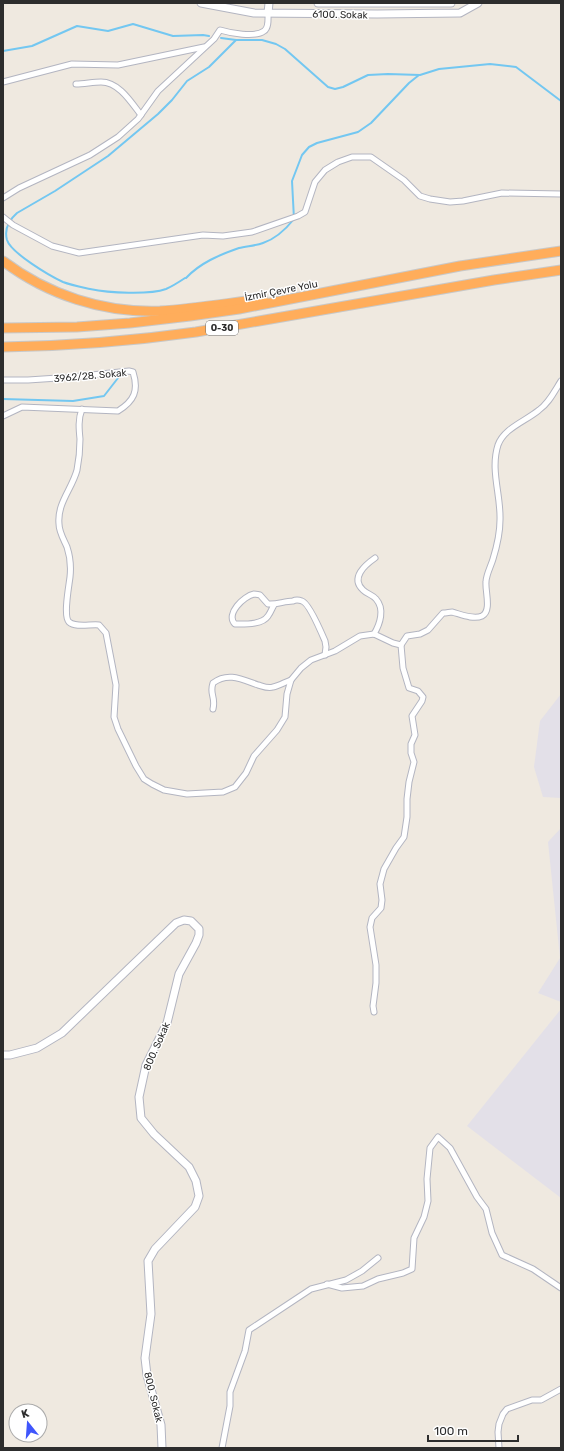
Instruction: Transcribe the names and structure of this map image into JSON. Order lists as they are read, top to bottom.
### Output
{
  "streets": {
    "highway": ["İzmir Çevre Yolu", "O-30"],
    "main road": ["6100. Sokak", "800. Sokak"],
    "street": ["3962/28. Sokak"]
  },
  "scale_bar": "100 m",
  "north": "top"
}
